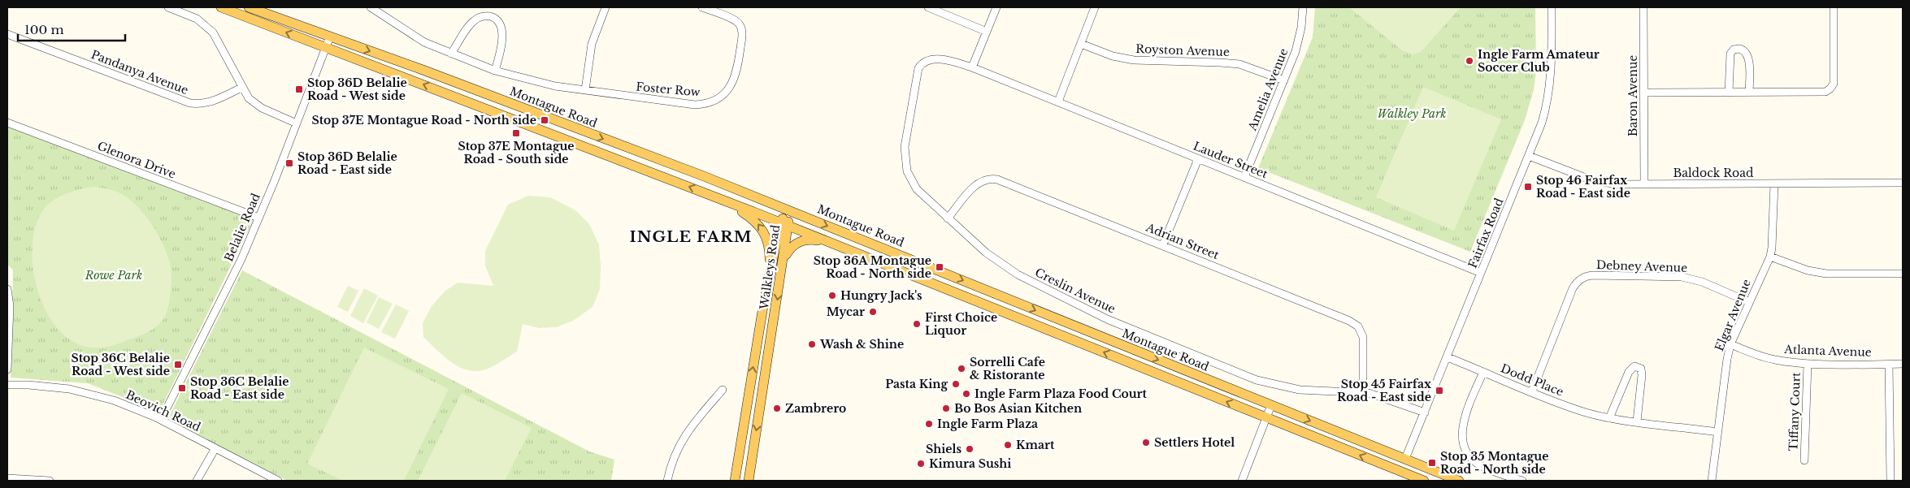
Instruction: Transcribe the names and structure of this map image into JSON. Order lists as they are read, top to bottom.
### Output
{
  "streets": {
    "main road": ["Montague Road", "Walkleys Road"],
    "street": [
      "Royston Avenue",
      "Pandanya Avenue",
      "Foster Row",
      "Amelia Avenue",
      "Baron Avenue",
      "Glenora Drive",
      "Lauder Street",
      "Baldock Road",
      "Belalie Road",
      "Fairfax Road",
      "Adrian Street",
      "Debney Avenue",
      "Creslin Avenue",
      "Elgar Avenue",
      "Atlanta Avenue",
      "Dodd Place",
      "Beovich Road",
      "Tiffany Court"
    ]
  },
  "crossings": [
    ["Royston Avenue", "Amelia Avenue"],
    ["Amelia Avenue", "Lauder Street"],
    ["Baron Avenue", "Baldock Road"],
    ["Montague Road", "Belalie Road"],
    ["Montague Road", "Fairfax Road"],
    ["Montague Road", "Walkleys Road"],
    ["Glenora Drive", "Belalie Road"],
    ["Lauder Street", "Fairfax Road"],
    ["Lauder Street", "Creslin Avenue"],
    ["Baldock Road", "Fairfax Road"],
    ["Baldock Road", "Elgar Avenue"],
    ["Belalie Road", "Beovich Road"],
    ["Fairfax Road", "Creslin Avenue"],
    ["Fairfax Road", "Dodd Place"],
    ["Adrian Street", "Creslin Avenue"],
    ["Debney Avenue", "Elgar Avenue"],
    ["Debney Avenue", "Dodd Place"],
    ["Elgar Avenue", "Atlanta Avenue"],
    ["Elgar Avenue", "Dodd Place"],
    ["Atlanta Avenue", "Tiffany Court"]
  ],
  "districts": ["INGLE FARM"],
  "parks": ["Walkley Park", "Rowe Park"],
  "places": {
    "other": [
      "Ingle Farm Amateur Soccer Club",
      "Hungry Jack's",
      "Mycar",
      "First Choice Liquor",
      "Wash & Shine",
      "Sorrelli Cafe & Ristorante",
      "Pasta King",
      "Ingle Farm Plaza Food Court",
      "Zambrero",
      "Bo Bos Asian Kitchen",
      "Ingle Farm Plaza",
      "Settlers Hotel",
      "Kmart",
      "Shiels",
      "Kimura Sushi"
    ],
    "transit": [
      "Stop 36D Belalie Road - West side",
      "Stop 37E Montague Road - North side",
      "Stop 37E Montague Road - South side",
      "Stop 36D Belalie Road - East side",
      "Stop 46 Fairfax Road - East side",
      "Stop 36A Montague Road - North side",
      "Stop 36C Belalie Road - West side",
      "Stop 36C Belalie Road - East side",
      "Stop 45 Fairfax Road - East side",
      "Stop 35 Montague Road - North side"
    ]
  },
  "scale_bar": "100 m"
}
